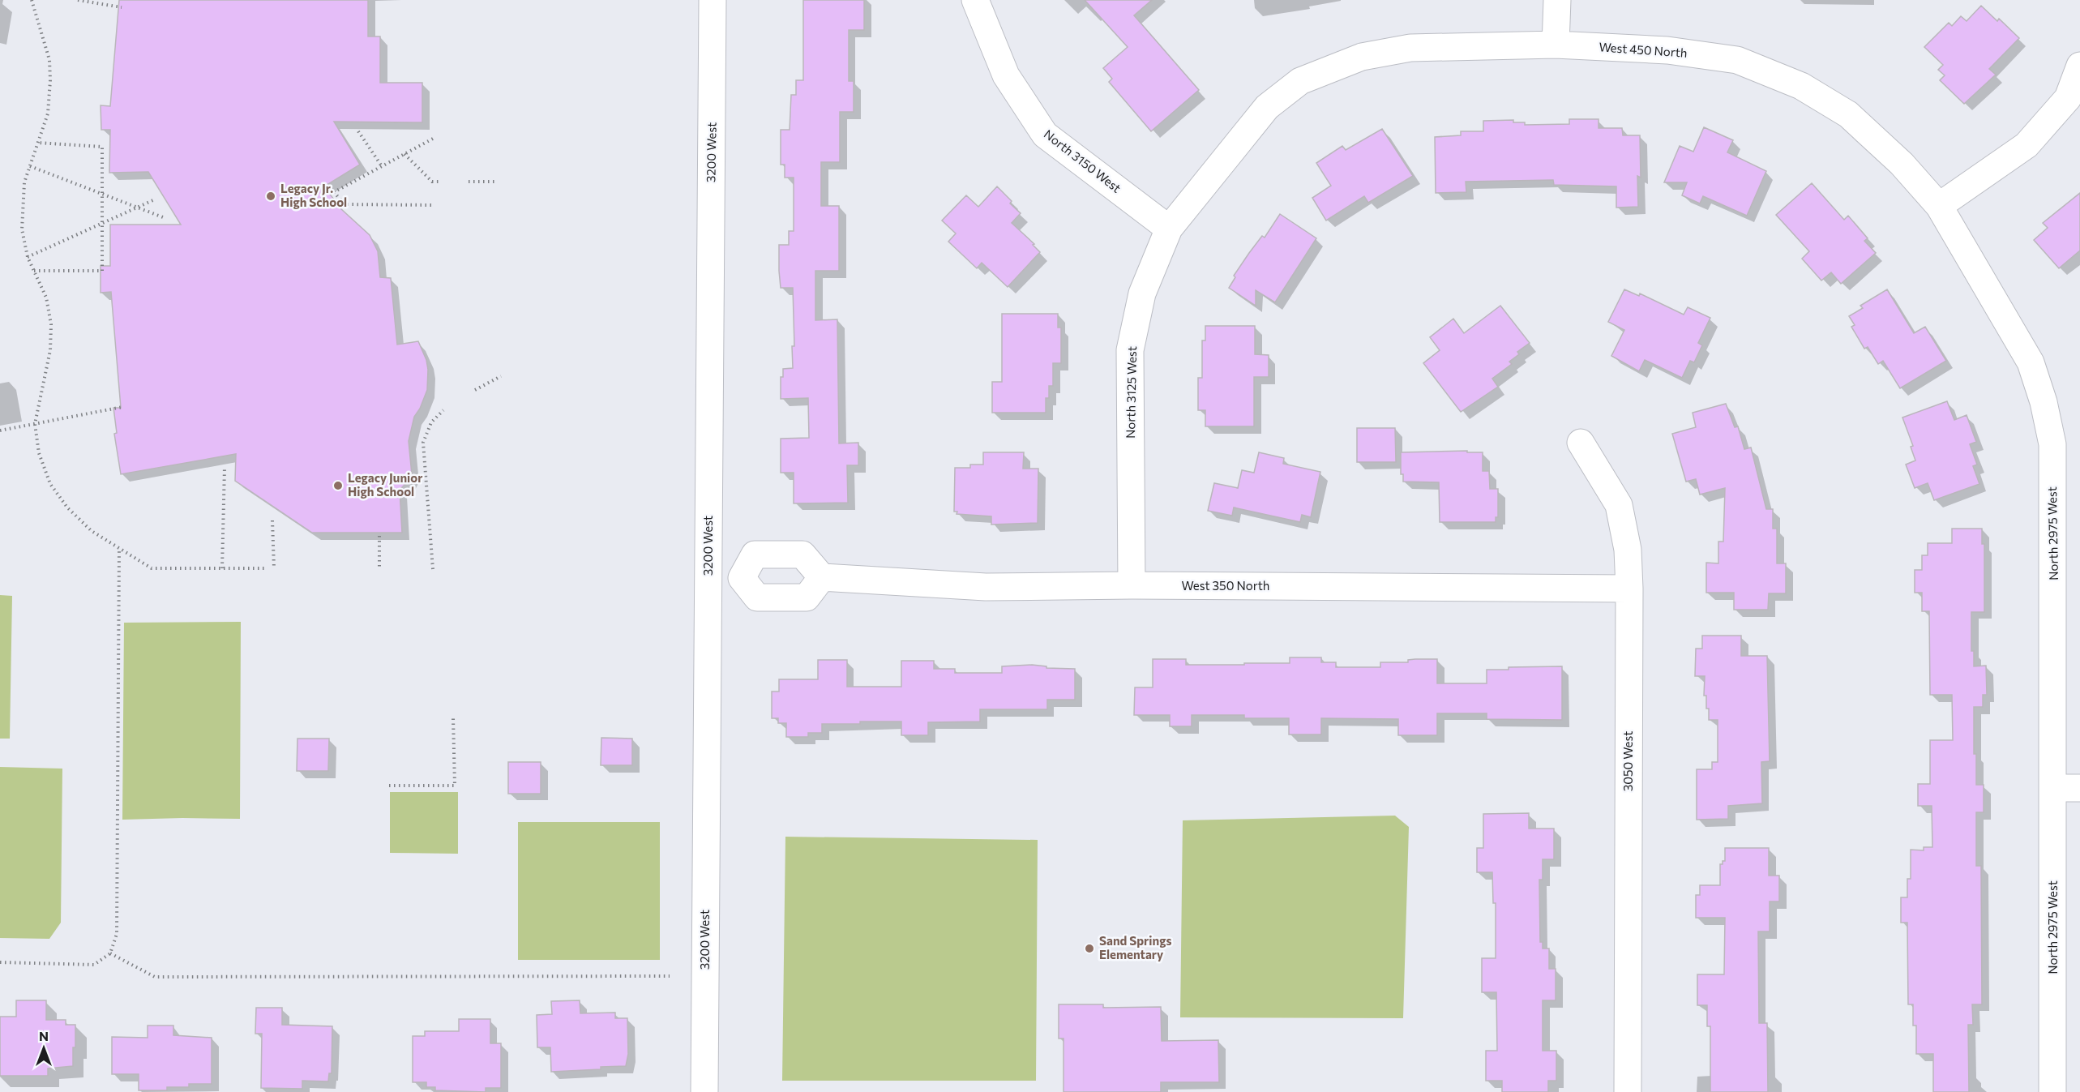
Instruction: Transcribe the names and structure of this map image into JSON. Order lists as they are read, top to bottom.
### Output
{
  "streets": {
    "street": [
      "West 450 North",
      "3200 West",
      "North 3150 West",
      "North 3125 West",
      "North 2975 West",
      "West 350 North",
      "3050 West"
    ]
  },
  "crossings": [
    ["West 450 North", "North 3125 West"],
    ["West 450 North", "North 2975 West"],
    ["North 3150 West", "North 3125 West"],
    ["North 3125 West", "West 350 North"],
    ["West 350 North", "3050 West"]
  ],
  "places": ["Legacy Jr. High School", "Legacy Junior High School", "Sand Springs Elementary"],
  "north": "top"
}
